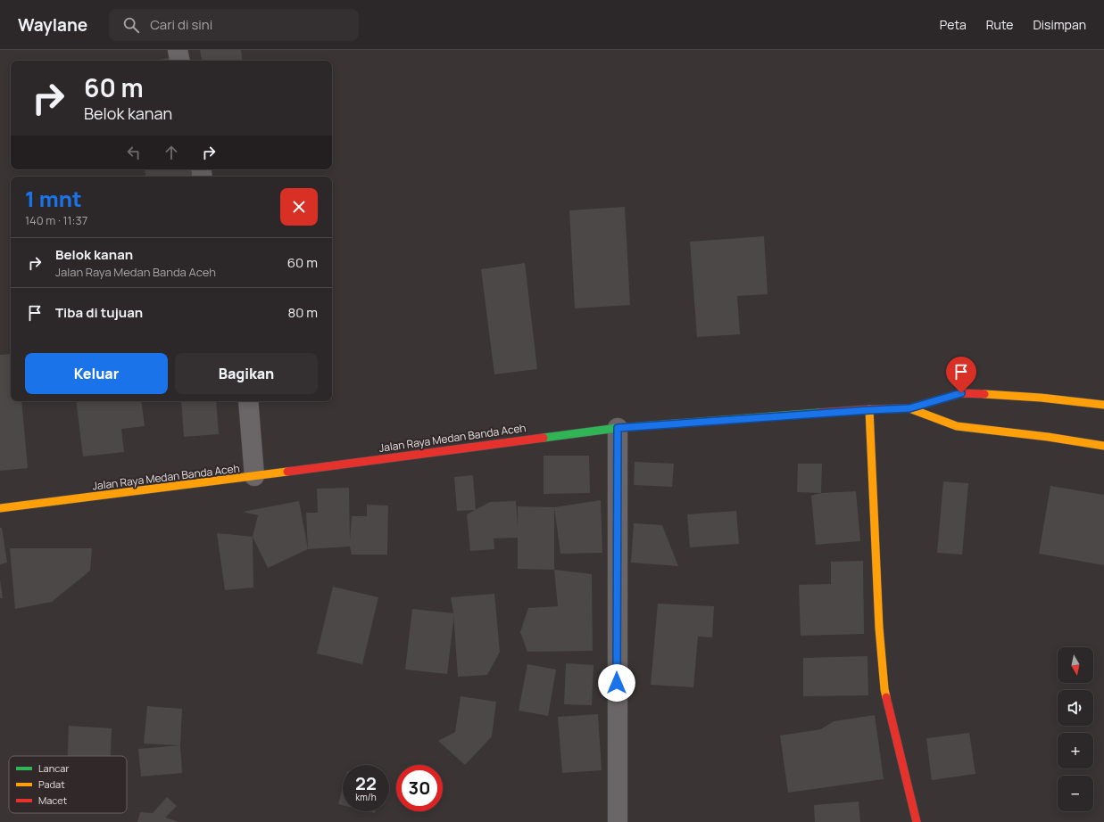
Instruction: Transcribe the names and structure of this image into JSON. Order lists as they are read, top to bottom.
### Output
{
  "streets": {
    "main road": ["Jalan Raya Medan Banda Aceh"]
  },
  "legend": ["Lancar", "Padat", "Macet"],
  "north": "bottom",
  "page": {
    "header": "Waylane",
    "search": "Cari di sini",
    "nav": ["Peta", "Rute", "Disimpan"],
    "turn": ["60 m", "Belok kanan"],
    "heading": ["1 mnt", "140 m · 11:37"],
    "list": [
      {
        "name": "Belok kanan",
        "note": "Jalan Raya Medan Banda Aceh",
        "value": "60 m"
      },
      {
        "name": "Tiba di tujuan",
        "value": "80 m"
      }
    ],
    "buttons": ["Keluar", "Bagikan"],
    "map_buttons": ["+", "−"],
    "speed": "22 km/h",
    "limit": "30"
  }
}
